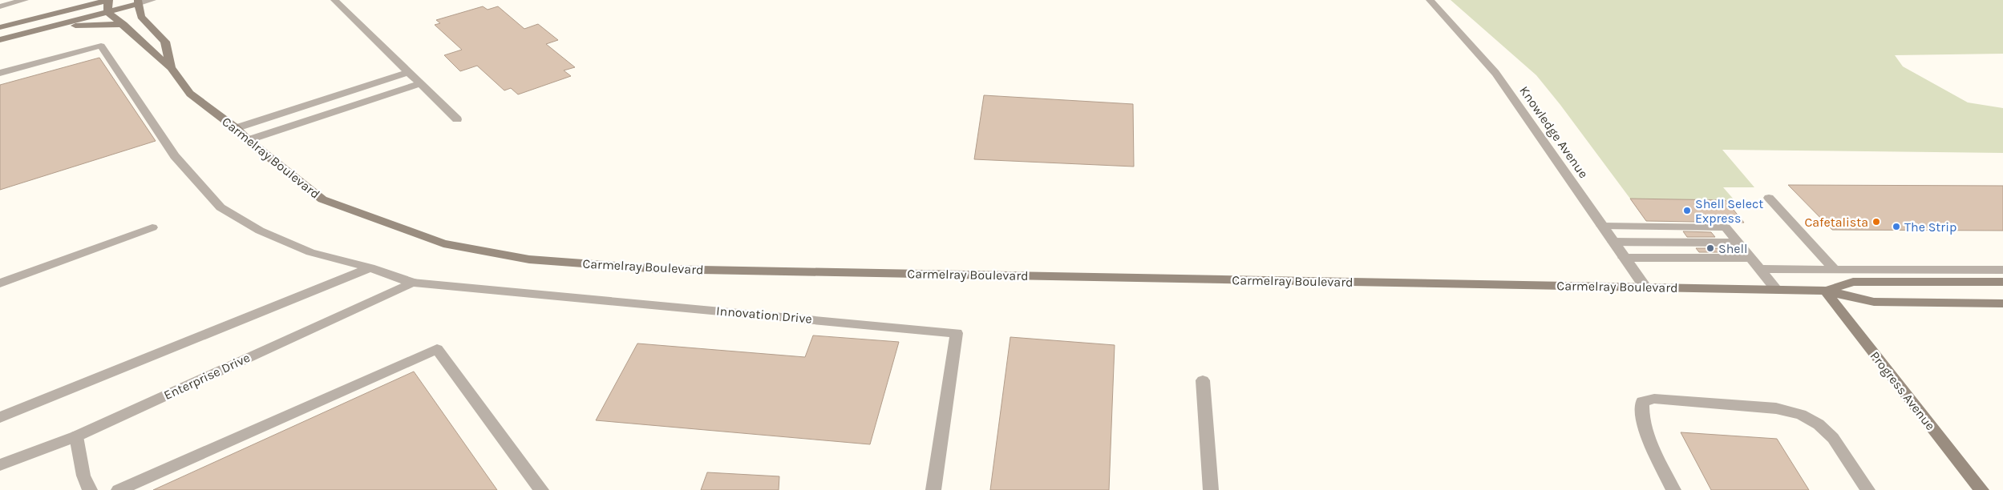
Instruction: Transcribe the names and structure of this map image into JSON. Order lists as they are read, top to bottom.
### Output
{
  "streets": {
    "street": [
      "Knowledge Avenue",
      "Carmelray Boulevard",
      "Innovation Drive",
      "Enterprise Drive",
      "Progress Avenue"
    ]
  },
  "crossings": [
    ["Knowledge Avenue", "Carmelray Boulevard"],
    ["Carmelray Boulevard", "Progress Avenue"],
    ["Innovation Drive", "Enterprise Drive"]
  ],
  "places": [
    "Shell Select Express",
    "Cafetalista",
    "The Strip",
    "Shell"
  ]
}
